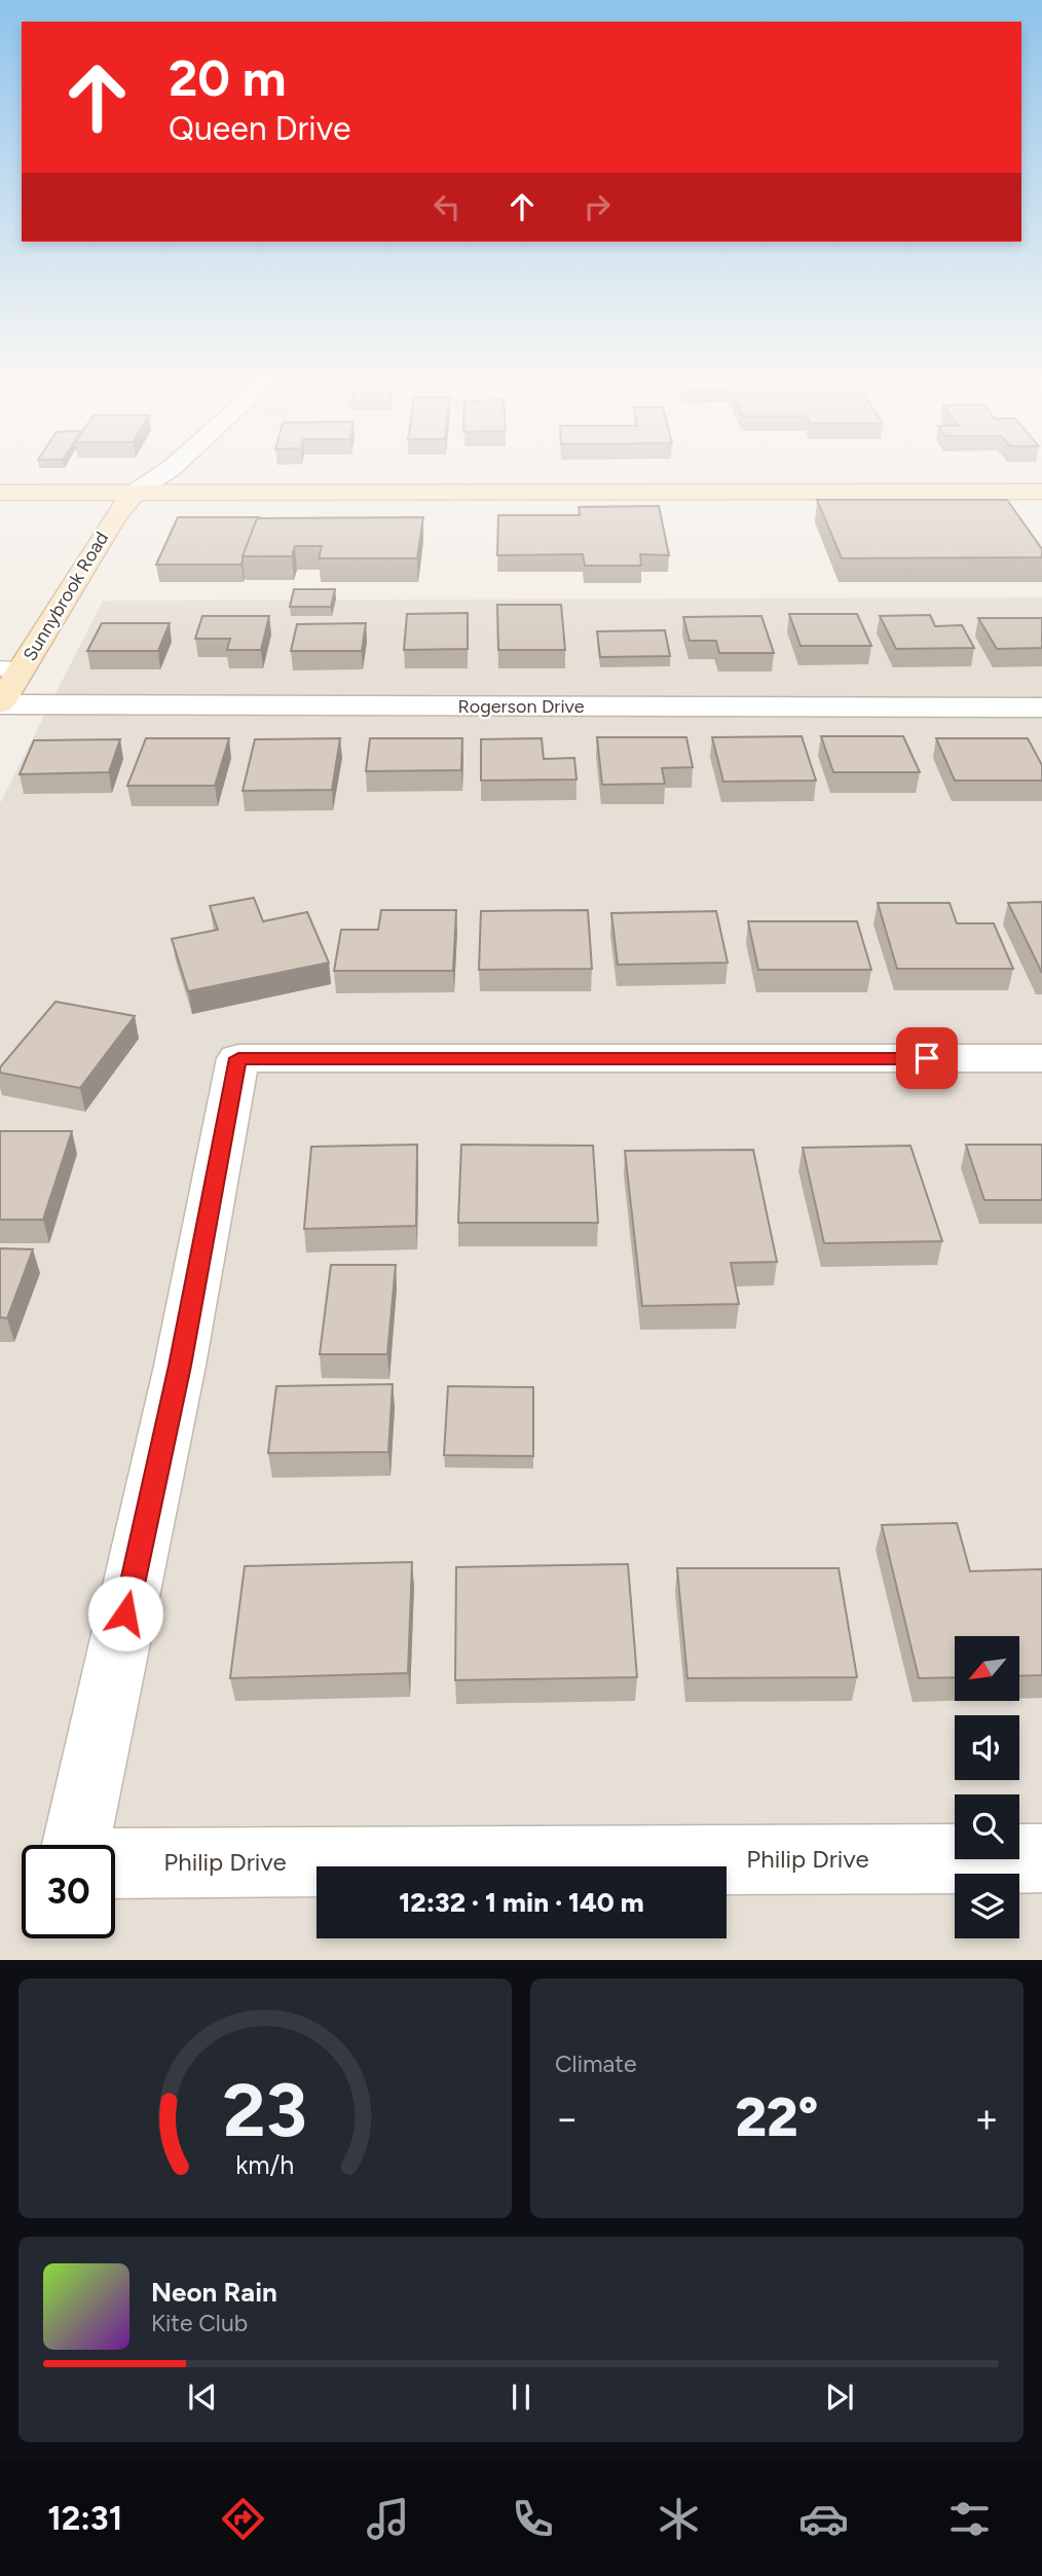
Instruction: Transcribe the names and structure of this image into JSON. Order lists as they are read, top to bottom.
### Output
{
  "streets": {
    "main road": ["Sunnybrook Road"],
    "street": ["Rogerson Drive", "Philip Drive"]
  },
  "crossings": [
    ["Sunnybrook Road", "Rogerson Drive"]
  ],
  "north": "bottom left",
  "page": {
    "turn": ["20 m", "Queen Drive"],
    "limit": "30",
    "trip": "12:32 · 1 min · 140 m",
    "tile": "Climate",
    "heat": ["−", "22°", "+"],
    "song": ["Neon Rain", "Kite Club"],
    "tabs": "12:31",
    "gauge": ["23", "km/h"]
  }
}
